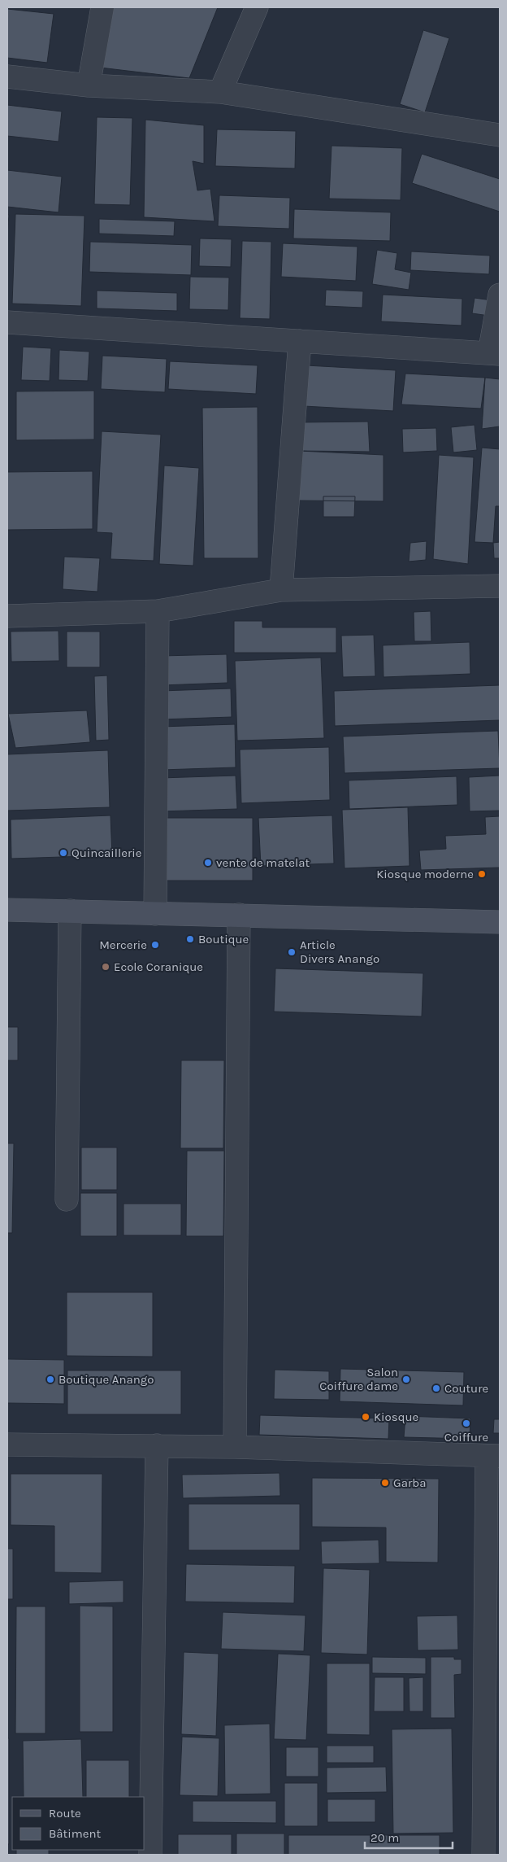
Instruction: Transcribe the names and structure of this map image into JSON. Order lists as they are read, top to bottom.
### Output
{
  "places": [
    "Quincaillerie",
    "vente de matelat",
    "Kiosque moderne",
    "Boutique",
    "Mercerie",
    "Article Divers Anango",
    "Ecole Coranique",
    "Boutique Anango",
    "Salon Coiffure dame",
    "Couture",
    "Kiosque",
    "Coiffure",
    "Garba"
  ],
  "legend": ["Route", "Bâtiment"],
  "scale_bar": "20 m"
}
